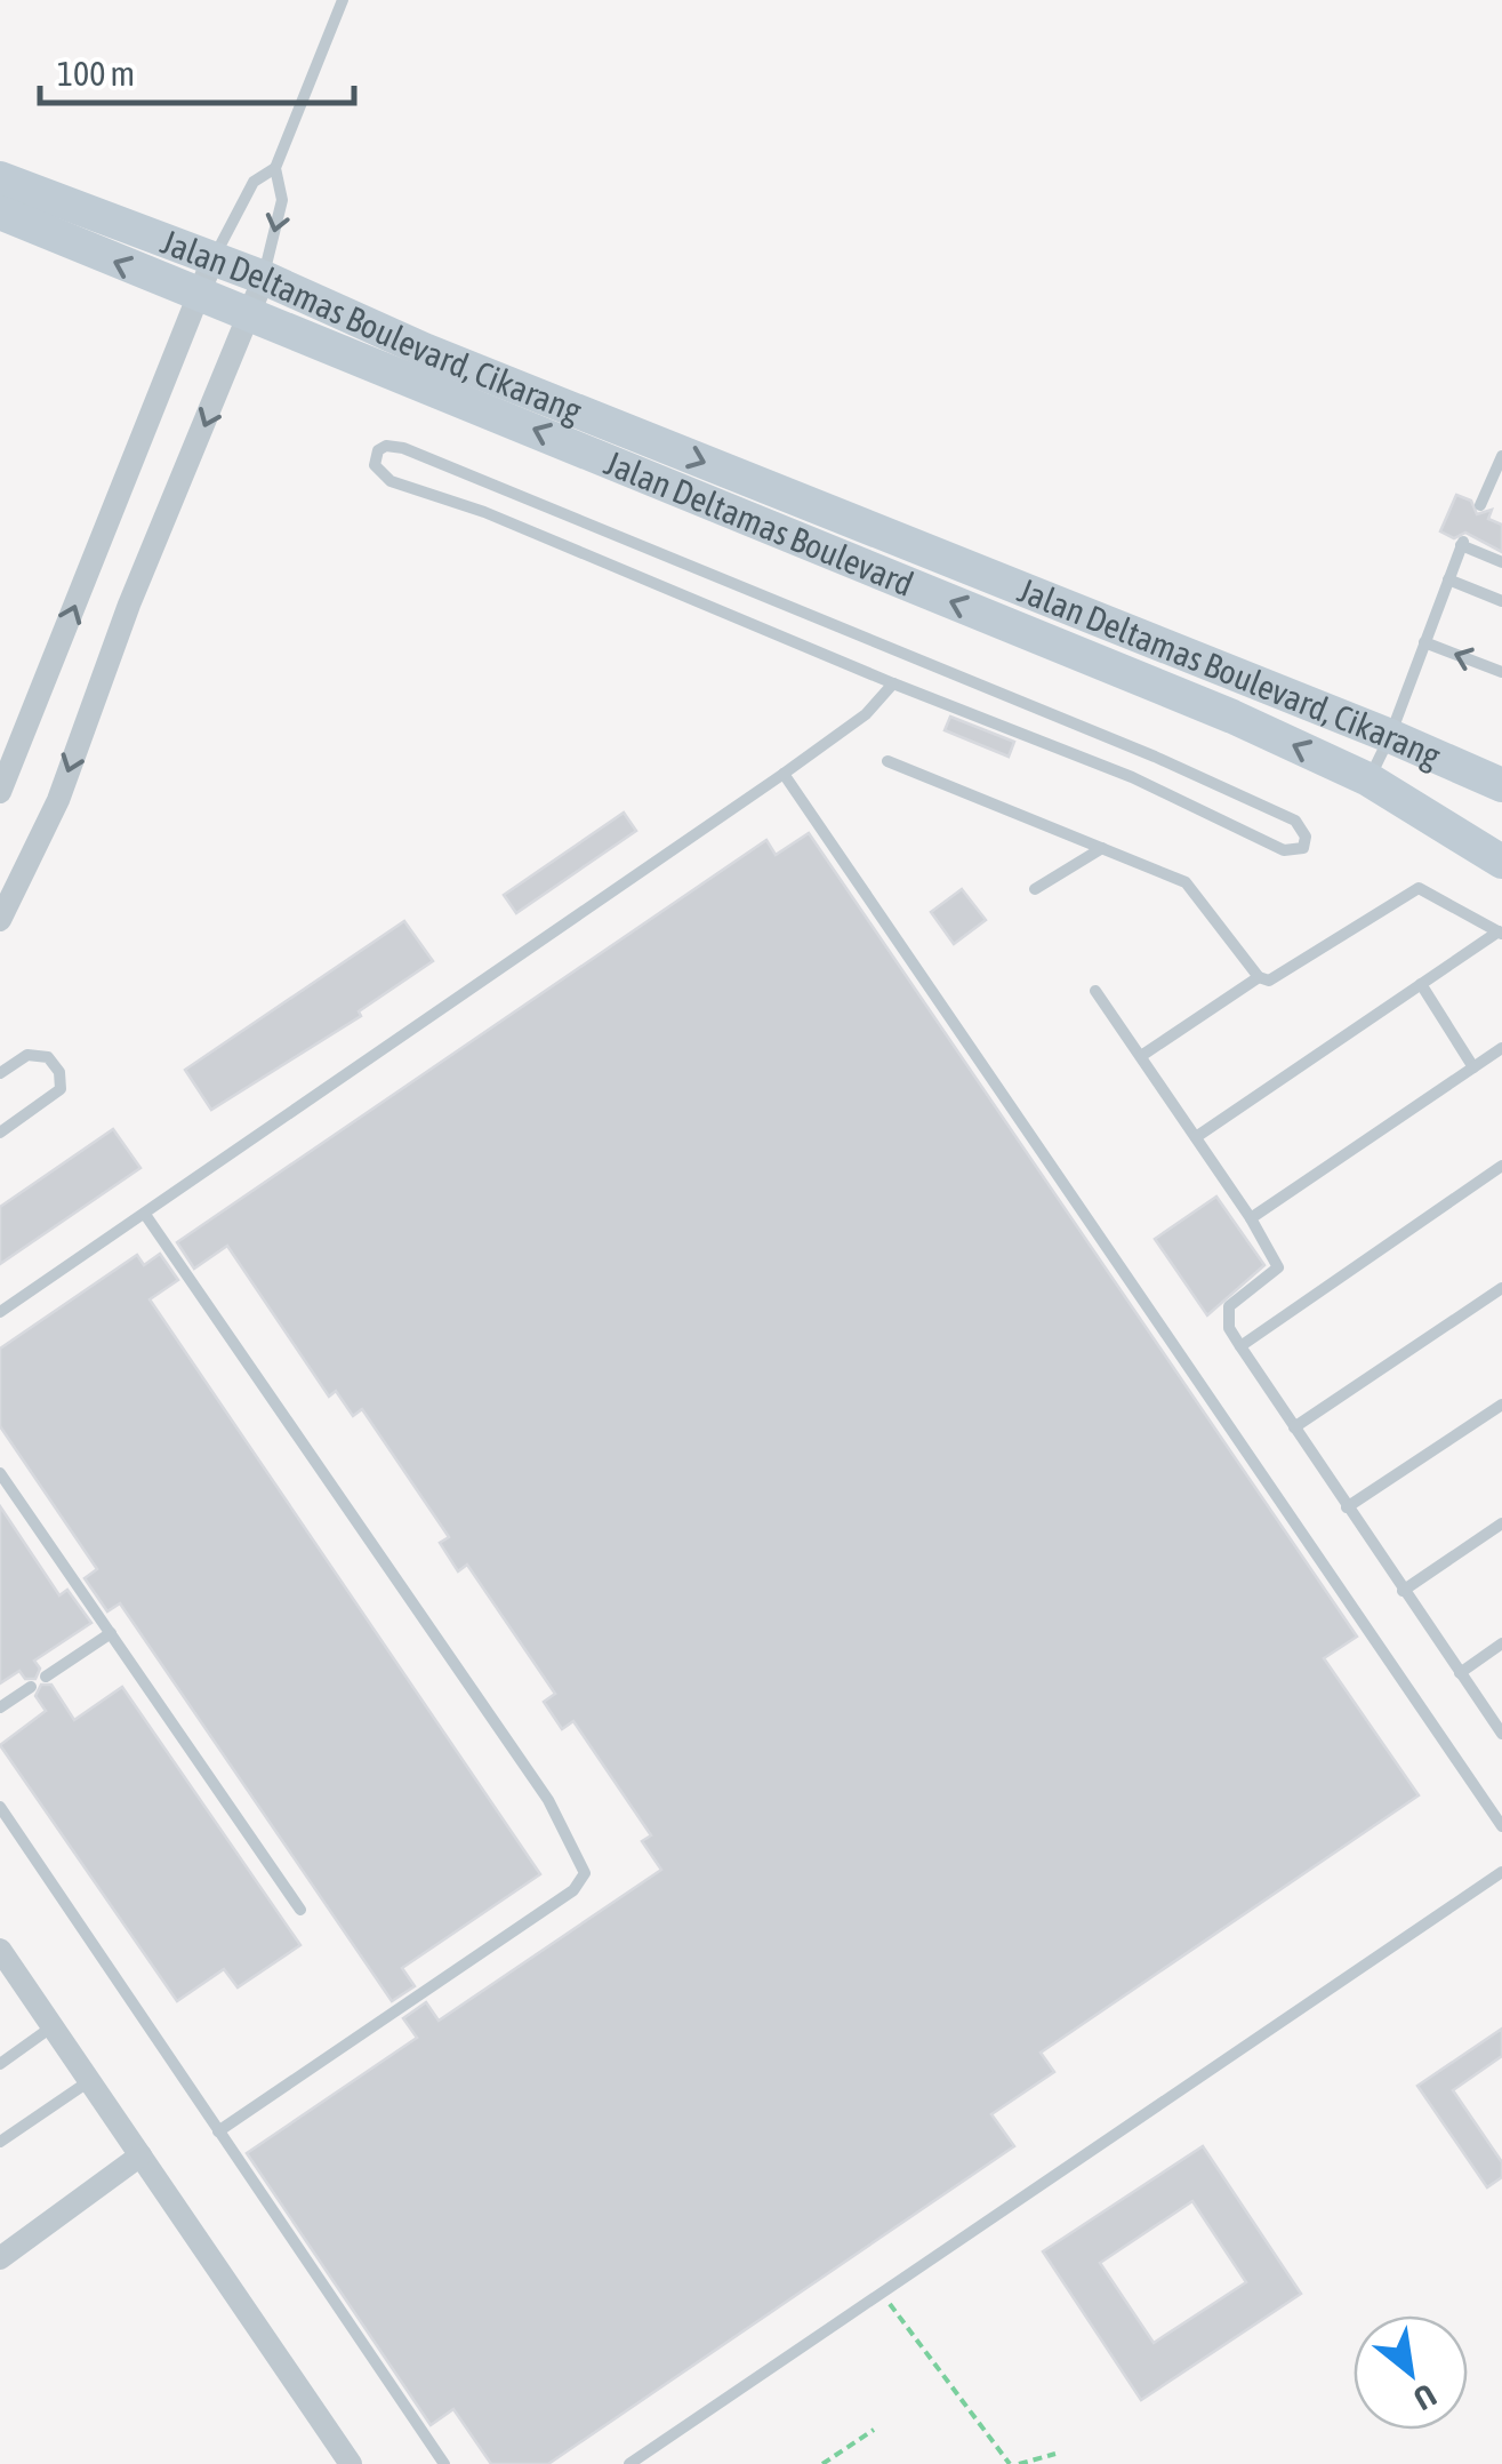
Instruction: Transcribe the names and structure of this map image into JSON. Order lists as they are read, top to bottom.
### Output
{
  "streets": {
    "street": ["Jalan Deltamas Boulevard, Cikarang", "Jalan Deltamas Boulevard"]
  },
  "one_way": ["Jalan Deltamas Boulevard, Cikarang", "Jalan Deltamas Boulevard"],
  "scale_bar": "100 m",
  "north": "bottom right"
}
